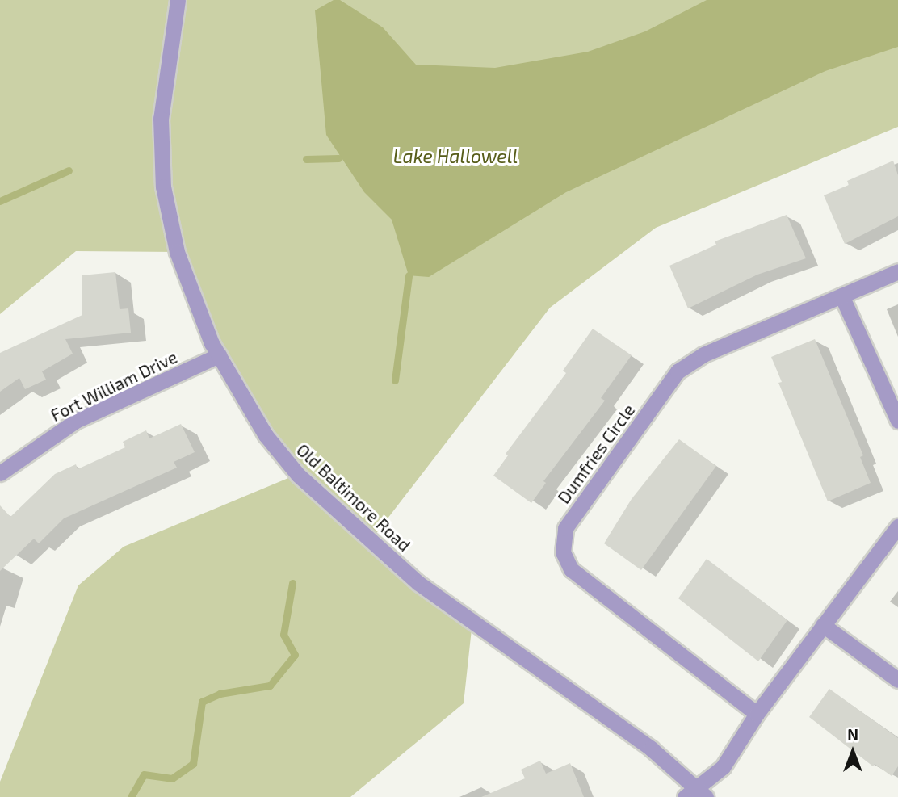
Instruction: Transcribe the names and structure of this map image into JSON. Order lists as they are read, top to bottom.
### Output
{
  "streets": {
    "street": ["Fort William Drive", "Dumfries Circle", "Old Baltimore Road"]
  },
  "crossings": [
    ["Fort William Drive", "Old Baltimore Road"]
  ],
  "water": ["Lake Hallowell"],
  "north": "top"
}
